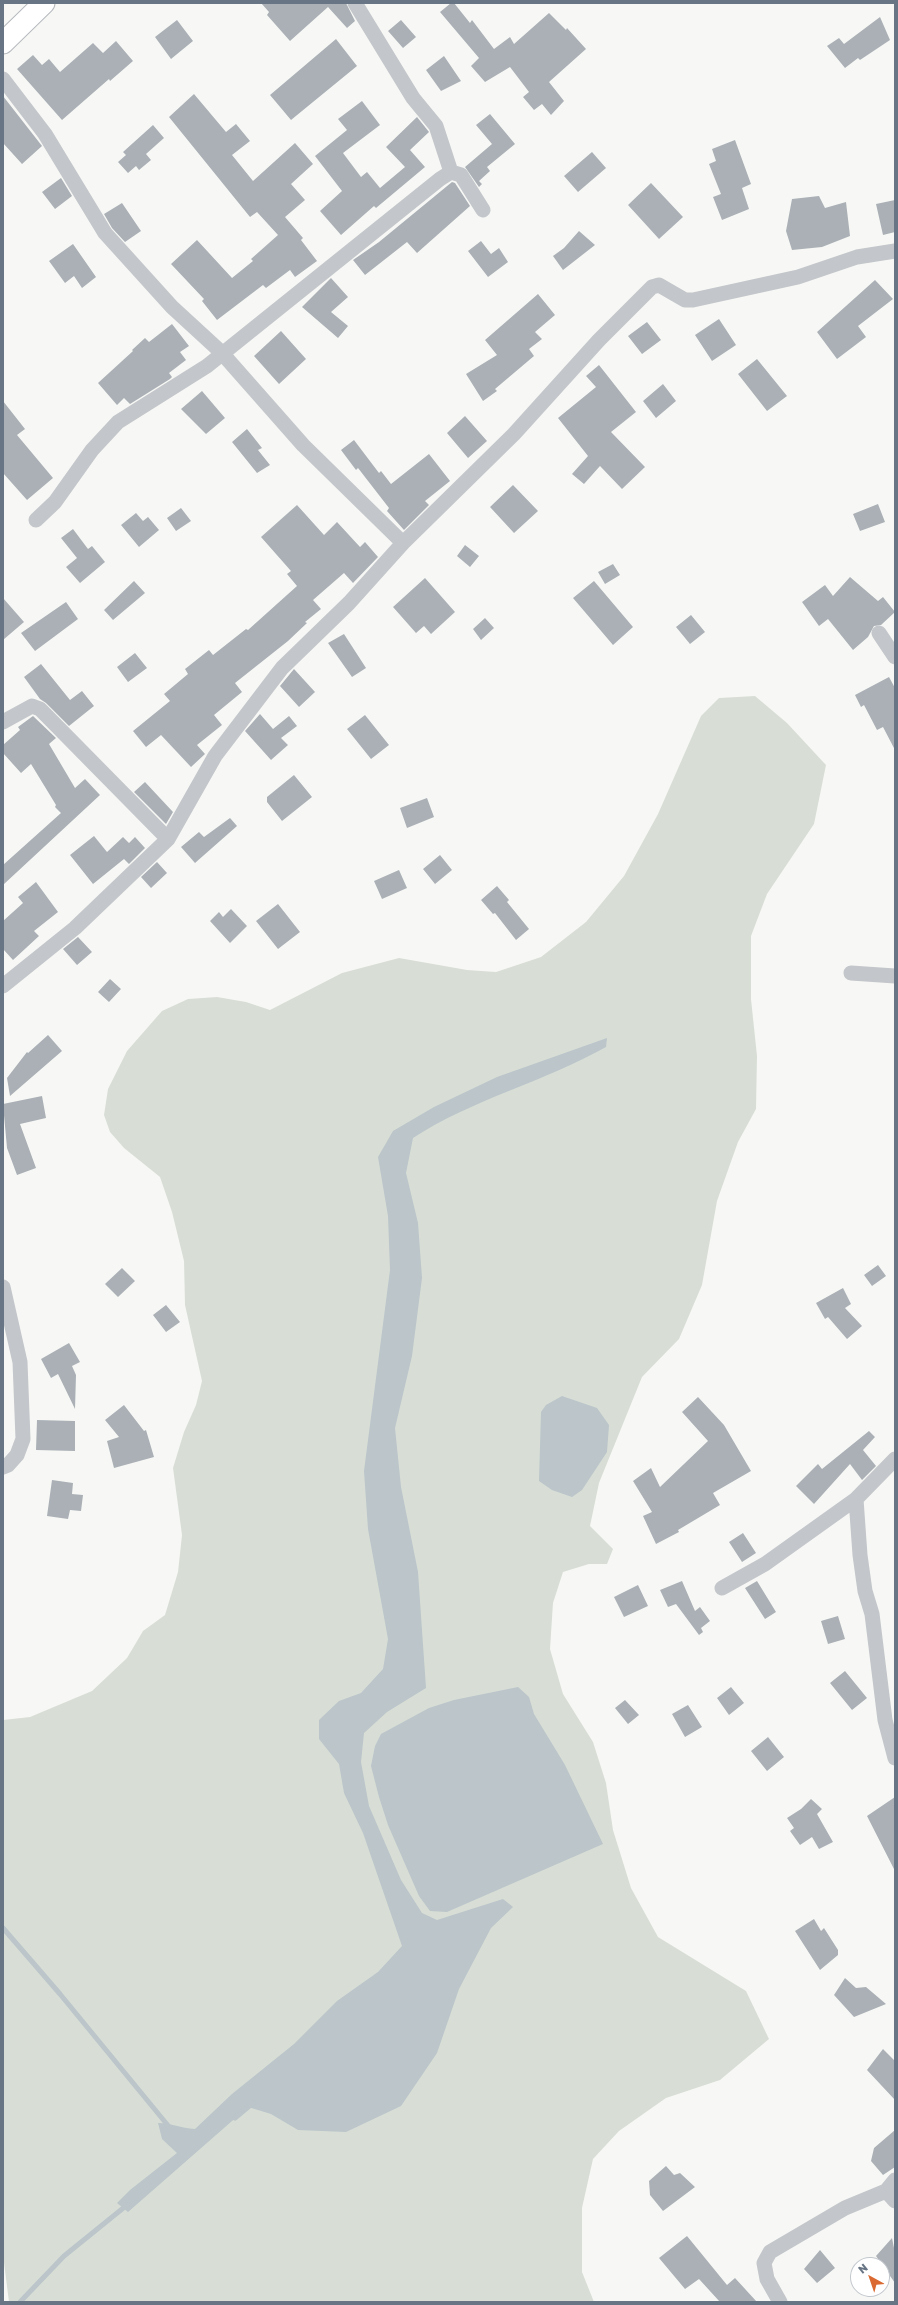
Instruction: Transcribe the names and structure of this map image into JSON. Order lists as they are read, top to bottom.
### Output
{
  "north": "top left"
}
